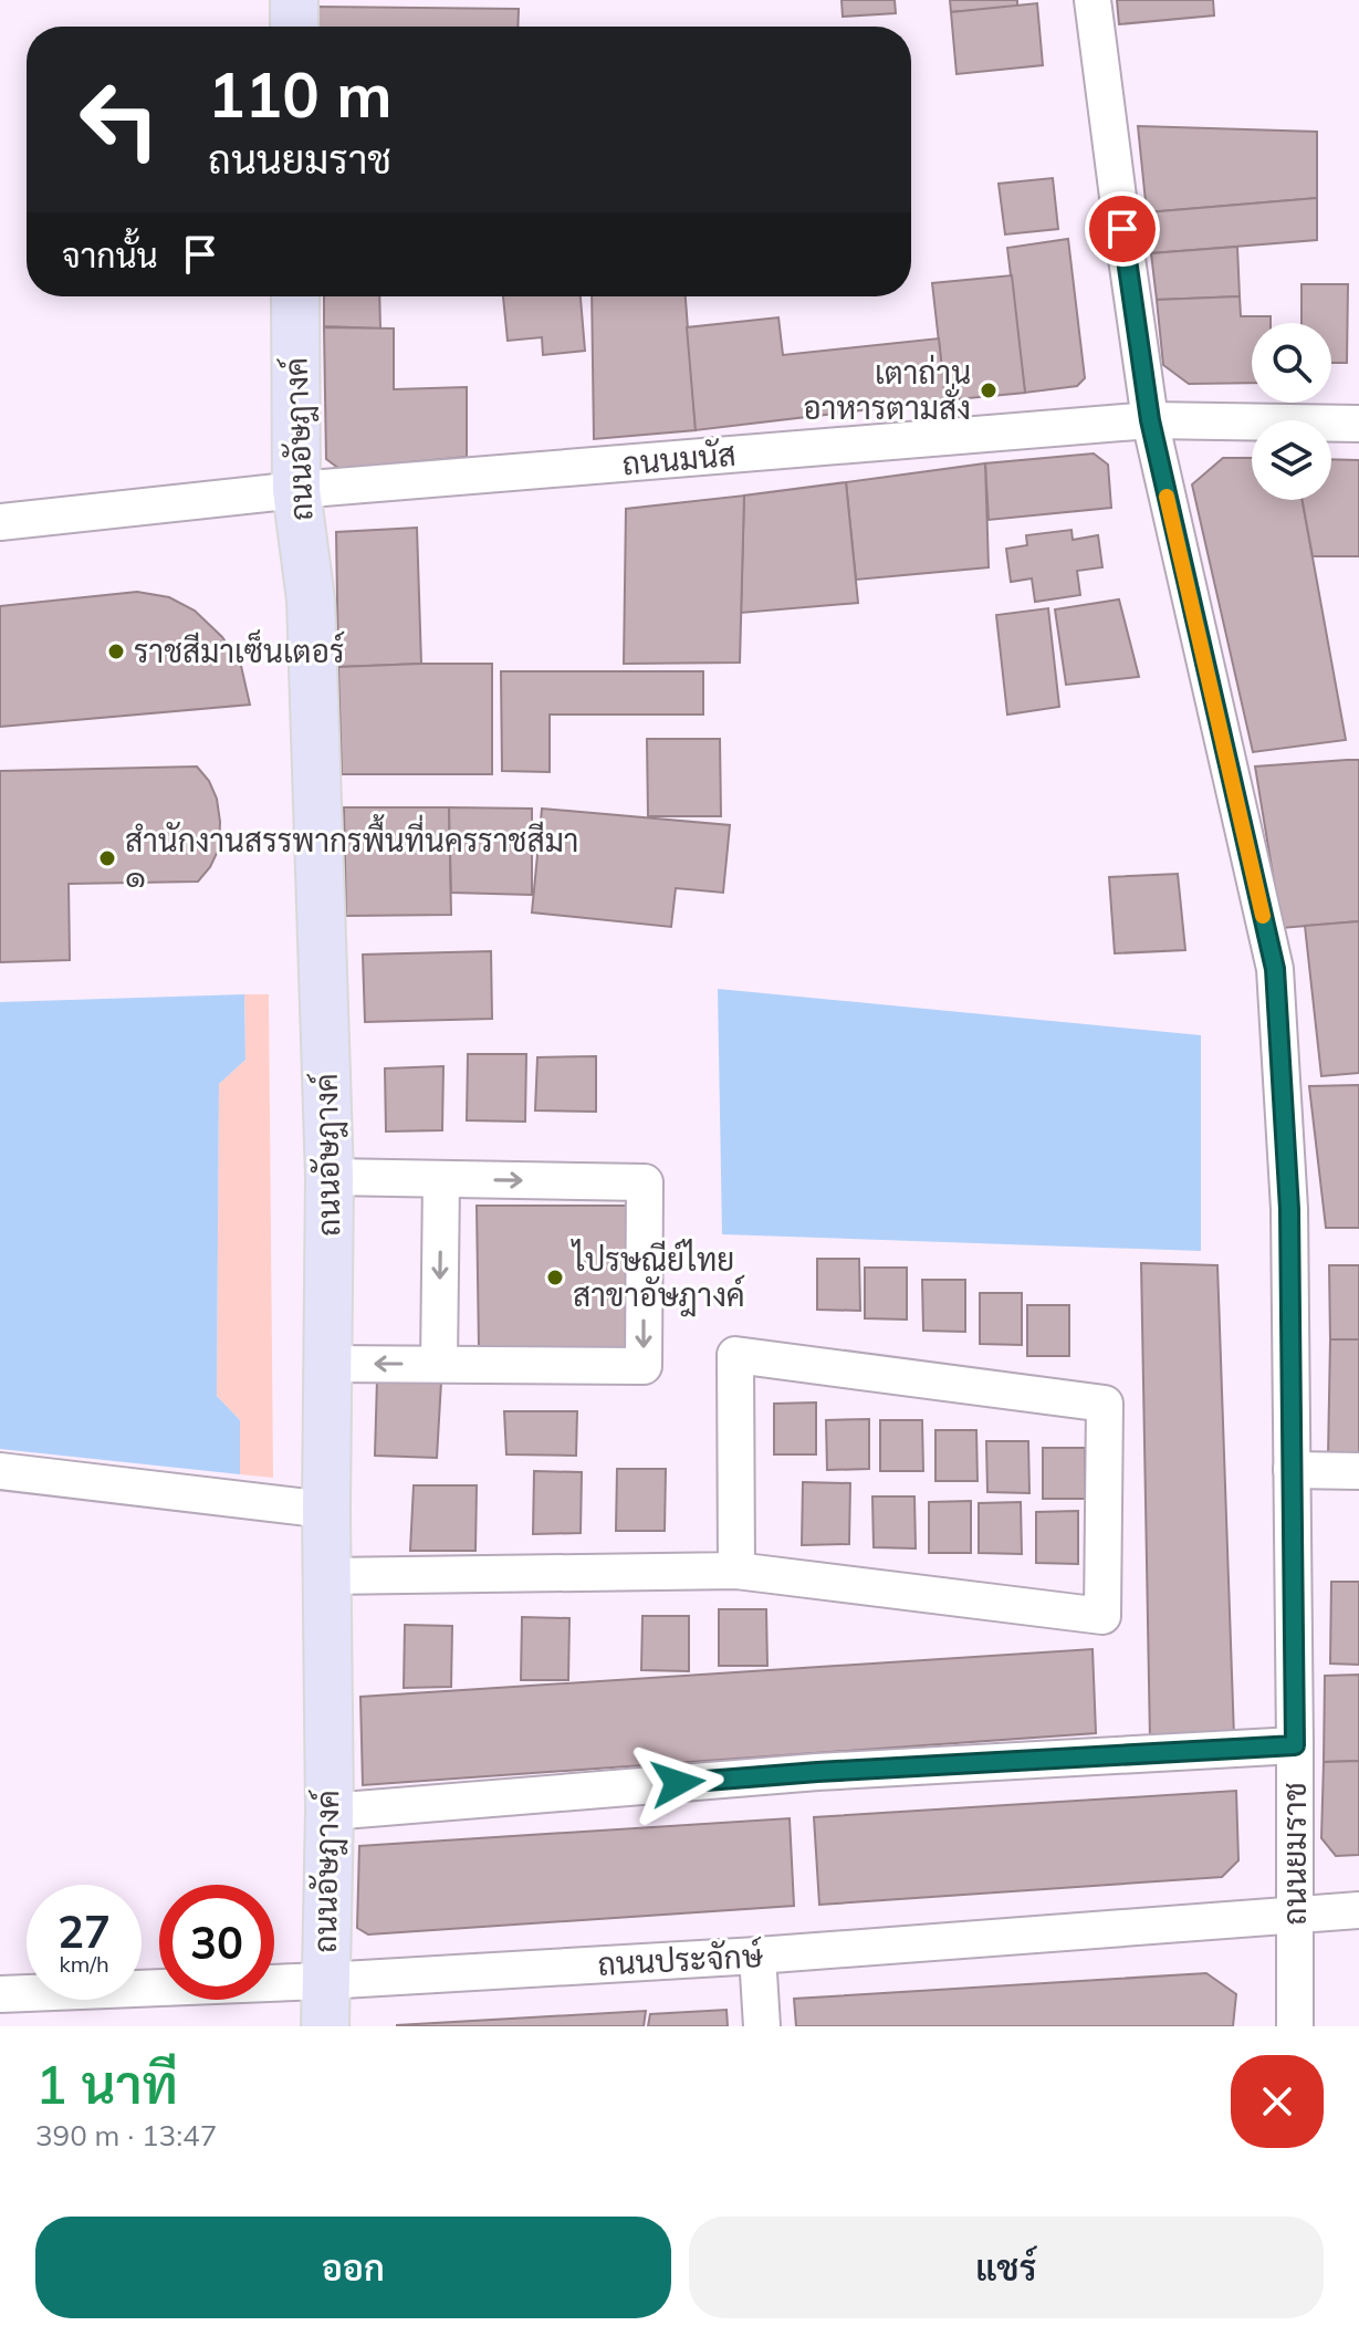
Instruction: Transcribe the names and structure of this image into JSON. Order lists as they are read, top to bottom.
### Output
{
  "streets": {
    "main road": ["ถนนอัษฎางค์"],
    "street": ["ถนนมนัส", "ถนนยมราช", "ถนนประจักษ์"]
  },
  "crossings": [
    ["ถนนอัษฎางค์", "ถนนมนัส"],
    ["ถนนอัษฎางค์", "ถนนประจักษ์"],
    ["ถนนมนัส", "ถนนยมราช"],
    ["ถนนยมราช", "ถนนประจักษ์"]
  ],
  "places": [
    "เตาถ่าน อาหารตามสั่ง",
    "ราชสีมาเซ็นเตอร์",
    "สำนักงานสรรพากรพื้นที่นครราชสีมา ๑",
    "ไปรษณีย์ไทย สาขาอัษฎางค์"
  ],
  "page": {
    "turn": ["110 m", "ถนนยมราช"],
    "then": "จากนั้น",
    "speed": "27 km/h",
    "limit": "30",
    "heading": ["1 นาที", "390 m · 13:47"],
    "buttons": ["ออก", "แชร์"]
  }
}
